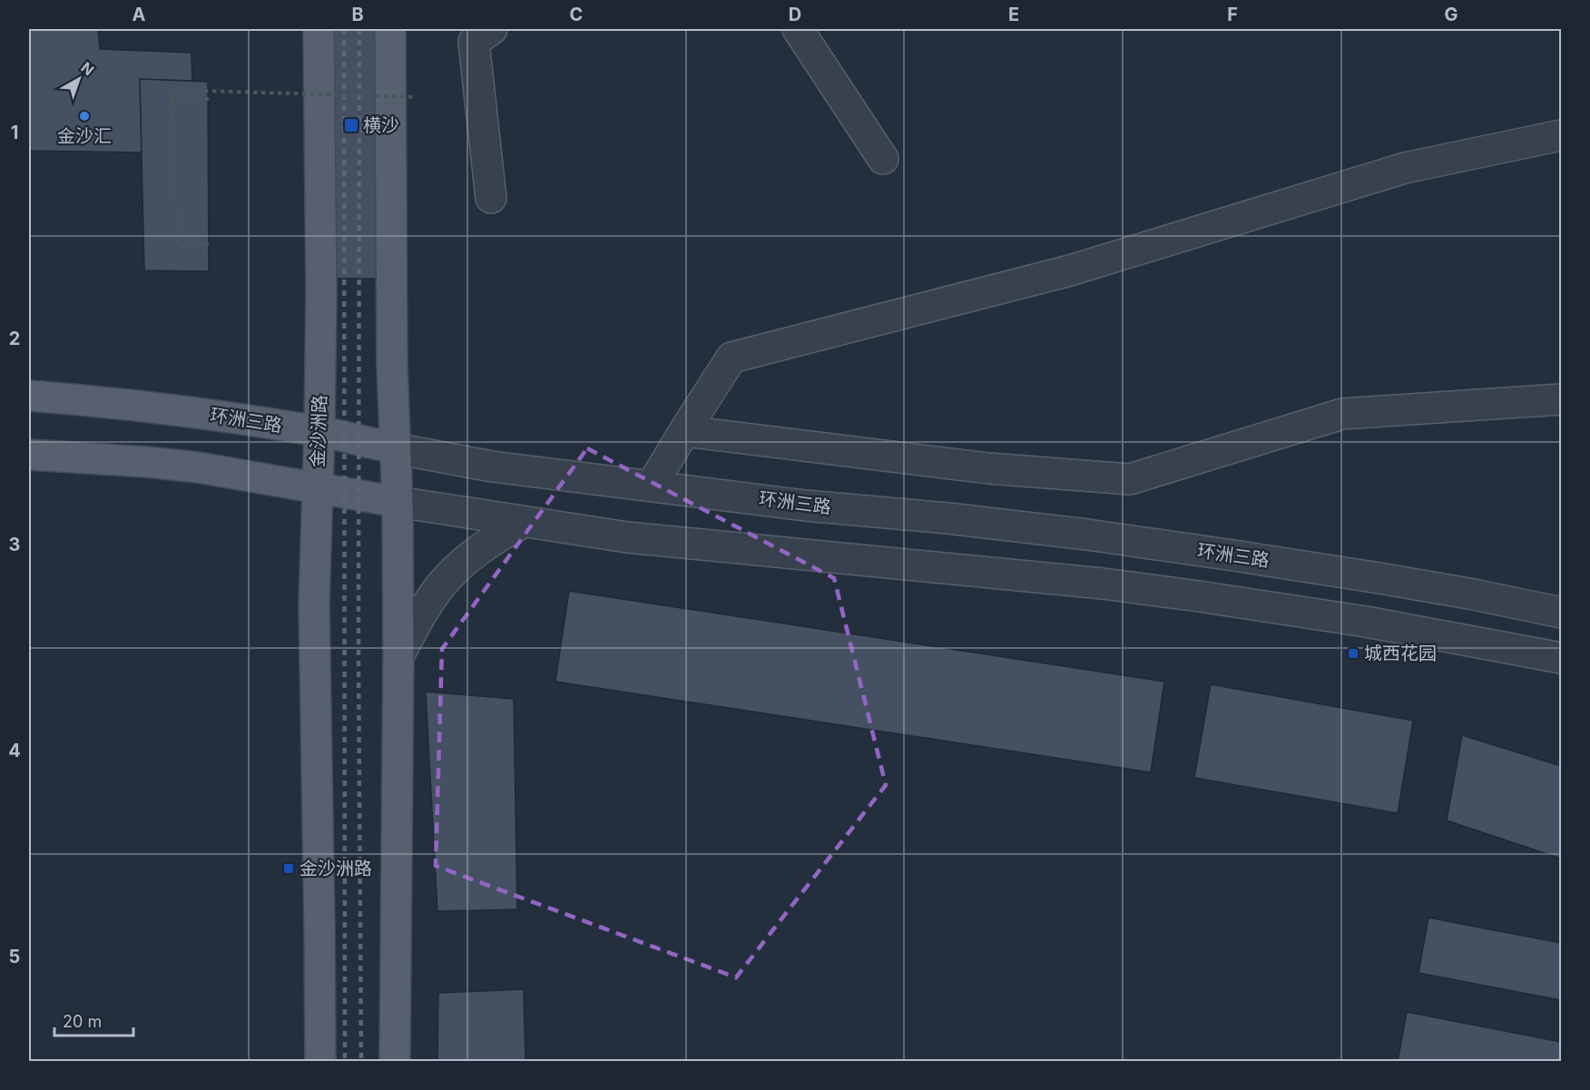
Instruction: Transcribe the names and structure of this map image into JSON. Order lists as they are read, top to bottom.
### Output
{
  "streets": {
    "main road": ["环洲三路", "金沙洲路"]
  },
  "crossings": [
    ["环洲三路", "金沙洲路"]
  ],
  "places": {
    "other": ["金沙汇"],
    "transit": ["横沙", "城西花园", "金沙洲路"]
  },
  "scale_bar": "20 m",
  "north": "top right",
  "grid": {
    "columns": [
      "A",
      "B",
      "C",
      "D",
      "E",
      "F",
      "G"
    ],
    "rows": [
      "1",
      "2",
      "3",
      "4",
      "5"
    ]
  }
}
